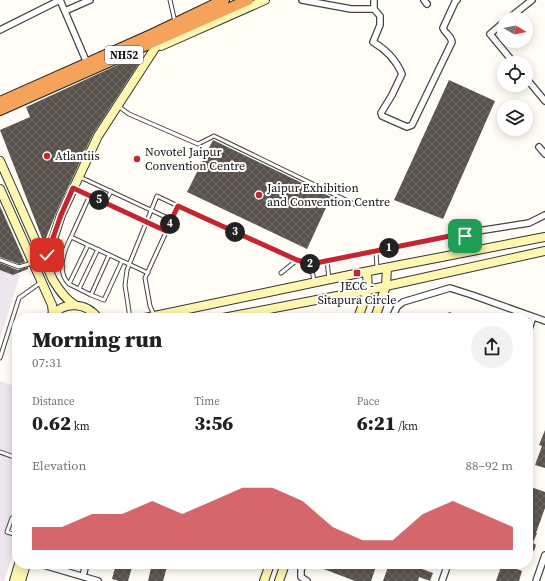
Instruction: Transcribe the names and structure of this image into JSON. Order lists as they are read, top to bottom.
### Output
{
  "streets": {
    "highway": ["NH52"]
  },
  "places": {
    "other": ["Atlantiis", "Novotel Jaipur Convention Centre", "Jaipur Exhibition and Convention Centre"],
    "transit": ["JECC - Sitapura Circle"]
  },
  "north": "right",
  "page": {
    "pins": [
      "5",
      "4",
      "3",
      "1",
      "2"
    ],
    "heading": ["Morning run", "07:31"],
    "stats": [
      ["Distance", "0.62 km"],
      ["Time", "3:56"],
      ["Pace", "6:21 /km"]
    ],
    "chart": ["Elevation", "88–92 m"]
  }
}
